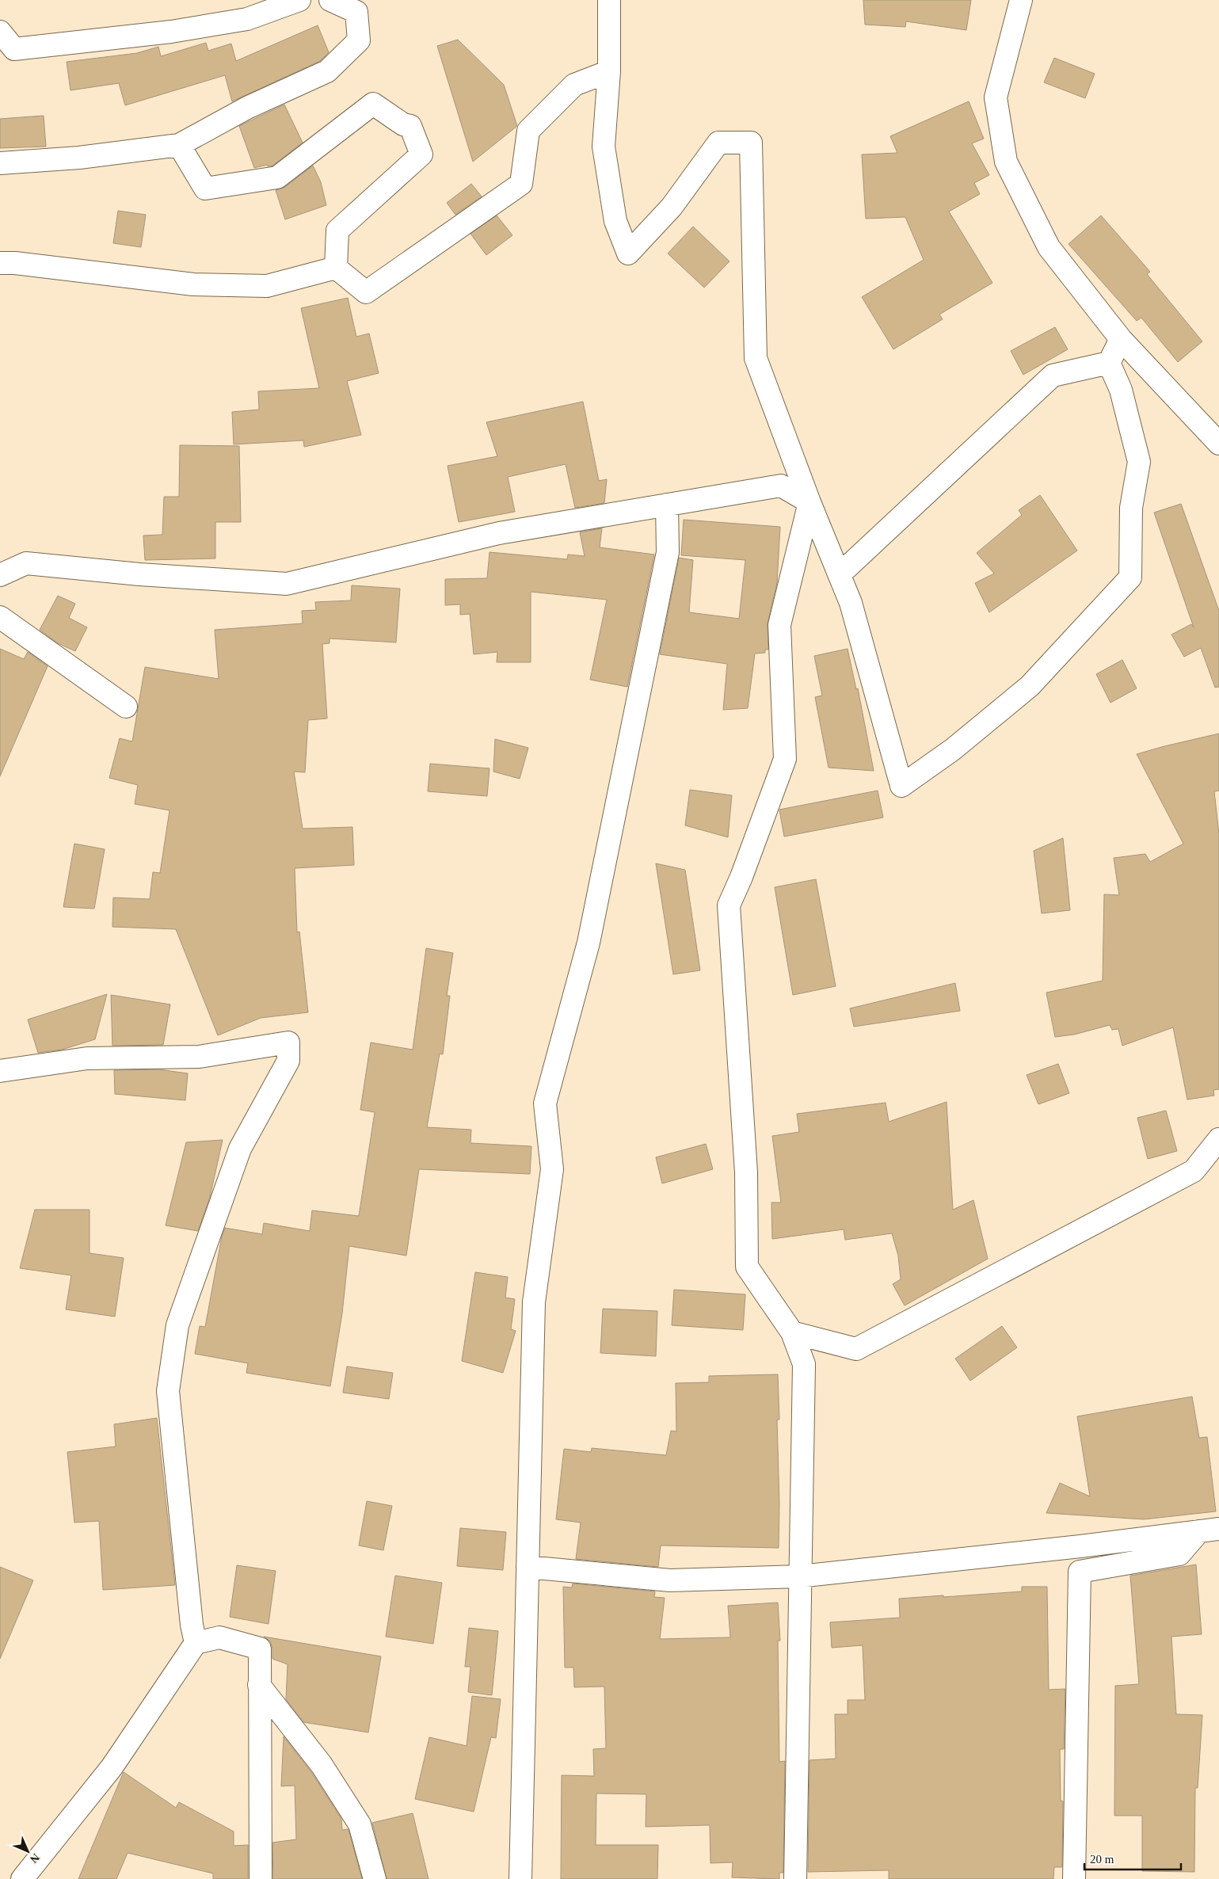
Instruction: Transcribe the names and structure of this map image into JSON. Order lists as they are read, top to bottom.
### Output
{
  "scale_bar": "20 m",
  "north": "bottom right"
}
